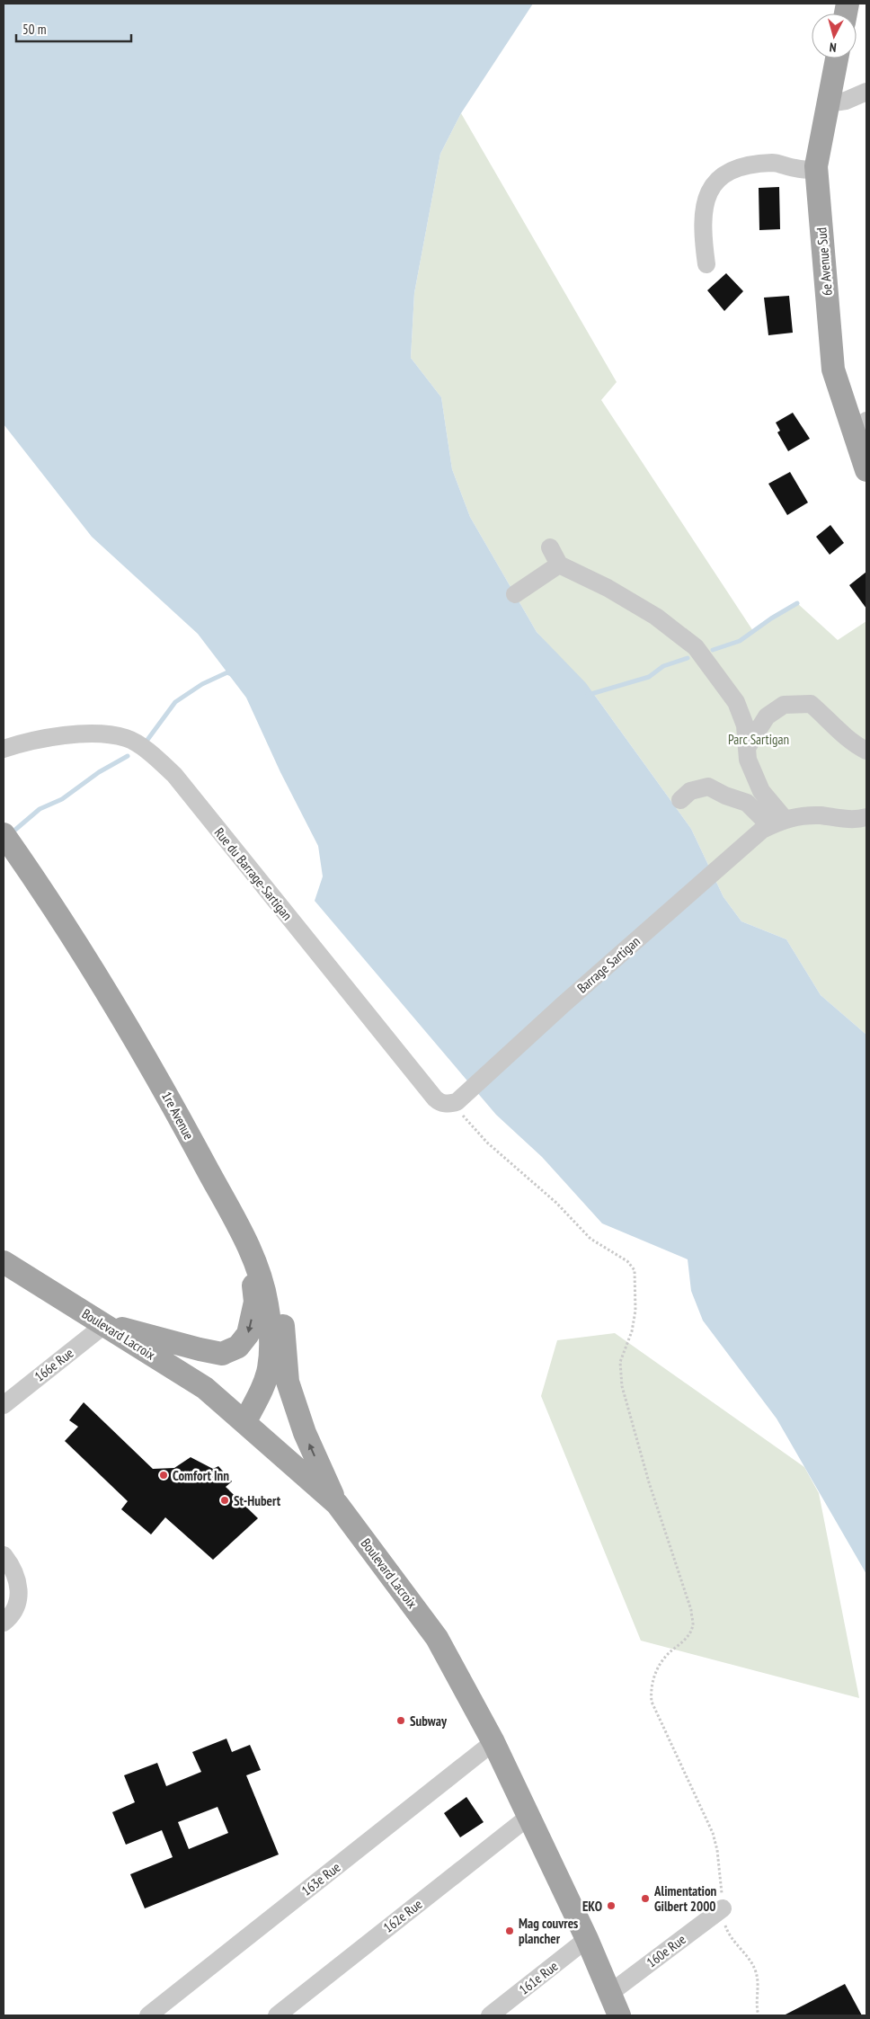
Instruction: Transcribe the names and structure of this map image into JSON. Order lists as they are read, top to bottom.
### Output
{
  "streets": {
    "main road": ["6e Avenue Sud", "1re Avenue", "Boulevard Lacroix"],
    "street": [
      "Rue du Barrage-Sartigan",
      "Barrage Sartigan",
      "166e Rue",
      "163e Rue",
      "162e Rue",
      "160e Rue",
      "161e Rue"
    ]
  },
  "crossings": [
    ["Rue du Barrage-Sartigan", "Barrage Sartigan"],
    ["1re Avenue", "Boulevard Lacroix"],
    ["Boulevard Lacroix", "166e Rue"],
    ["Boulevard Lacroix", "163e Rue"],
    ["Boulevard Lacroix", "162e Rue"],
    ["Boulevard Lacroix", "160e Rue"],
    ["Boulevard Lacroix", "161e Rue"]
  ],
  "parks": ["Parc Sartigan"],
  "places": [
    "Comfort Inn",
    "St-Hubert",
    "Subway",
    "Alimentation Gilbert 2000",
    "EKO",
    "Mag couvres plancher"
  ],
  "scale_bar": "50 m",
  "north": "bottom"
}
